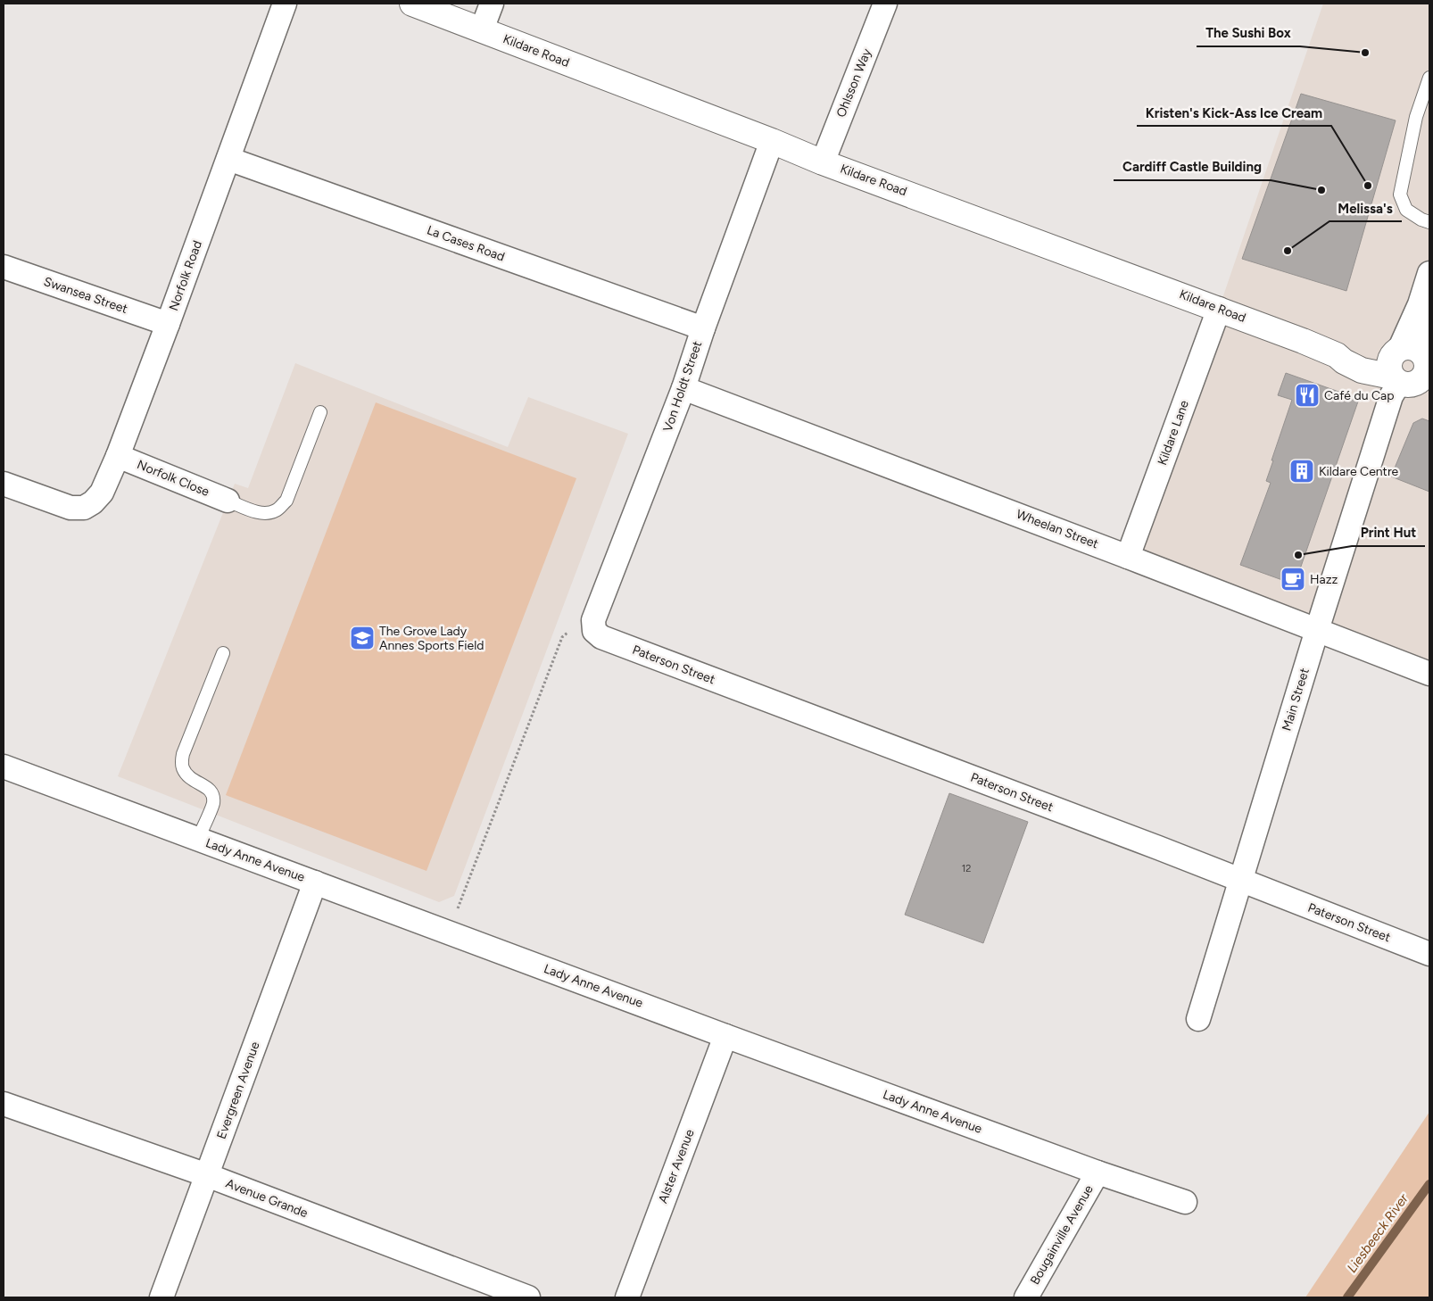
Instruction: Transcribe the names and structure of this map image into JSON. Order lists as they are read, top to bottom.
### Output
{
  "streets": {
    "street": [
      "Kildare Road",
      "Ohlsson Way",
      "La Cases Road",
      "Norfolk Road",
      "Swansea Street",
      "Von Holdt Street",
      "Kildare Lane",
      "Norfolk Close",
      "Wheelan Street",
      "Paterson Street",
      "Main Street",
      "Lady Anne Avenue",
      "Evergreen Avenue",
      "Alster Avenue",
      "Avenue Grande",
      "Bougainville Avenue"
    ]
  },
  "crossings": [
    ["Kildare Road", "Ohlsson Way"],
    ["Kildare Road", "Von Holdt Street"],
    ["Kildare Road", "Kildare Lane"],
    ["Kildare Road", "Main Street"],
    ["La Cases Road", "Norfolk Road"],
    ["La Cases Road", "Von Holdt Street"],
    ["Norfolk Road", "Swansea Street"],
    ["Norfolk Road", "Norfolk Close"],
    ["Von Holdt Street", "Wheelan Street"],
    ["Von Holdt Street", "Paterson Street"],
    ["Kildare Lane", "Wheelan Street"],
    ["Wheelan Street", "Main Street"],
    ["Paterson Street", "Main Street"],
    ["Lady Anne Avenue", "Evergreen Avenue"],
    ["Lady Anne Avenue", "Alster Avenue"],
    ["Lady Anne Avenue", "Bougainville Avenue"],
    ["Evergreen Avenue", "Avenue Grande"]
  ],
  "water": ["Liesbeeck River"],
  "places": {
    "other": [
      "The Sushi Box",
      "Kristen's Kick-Ass Ice Cream",
      "Cardiff Castle Building",
      "Melissa's",
      "Print Hut"
    ],
    "restaurant": ["Café du Cap"],
    "building": ["Kildare Centre"],
    "cafe": ["Hazz"],
    "school or university": ["The Grove Lady Annes Sports Field"]
  },
  "house_numbers": ["12"]
}
